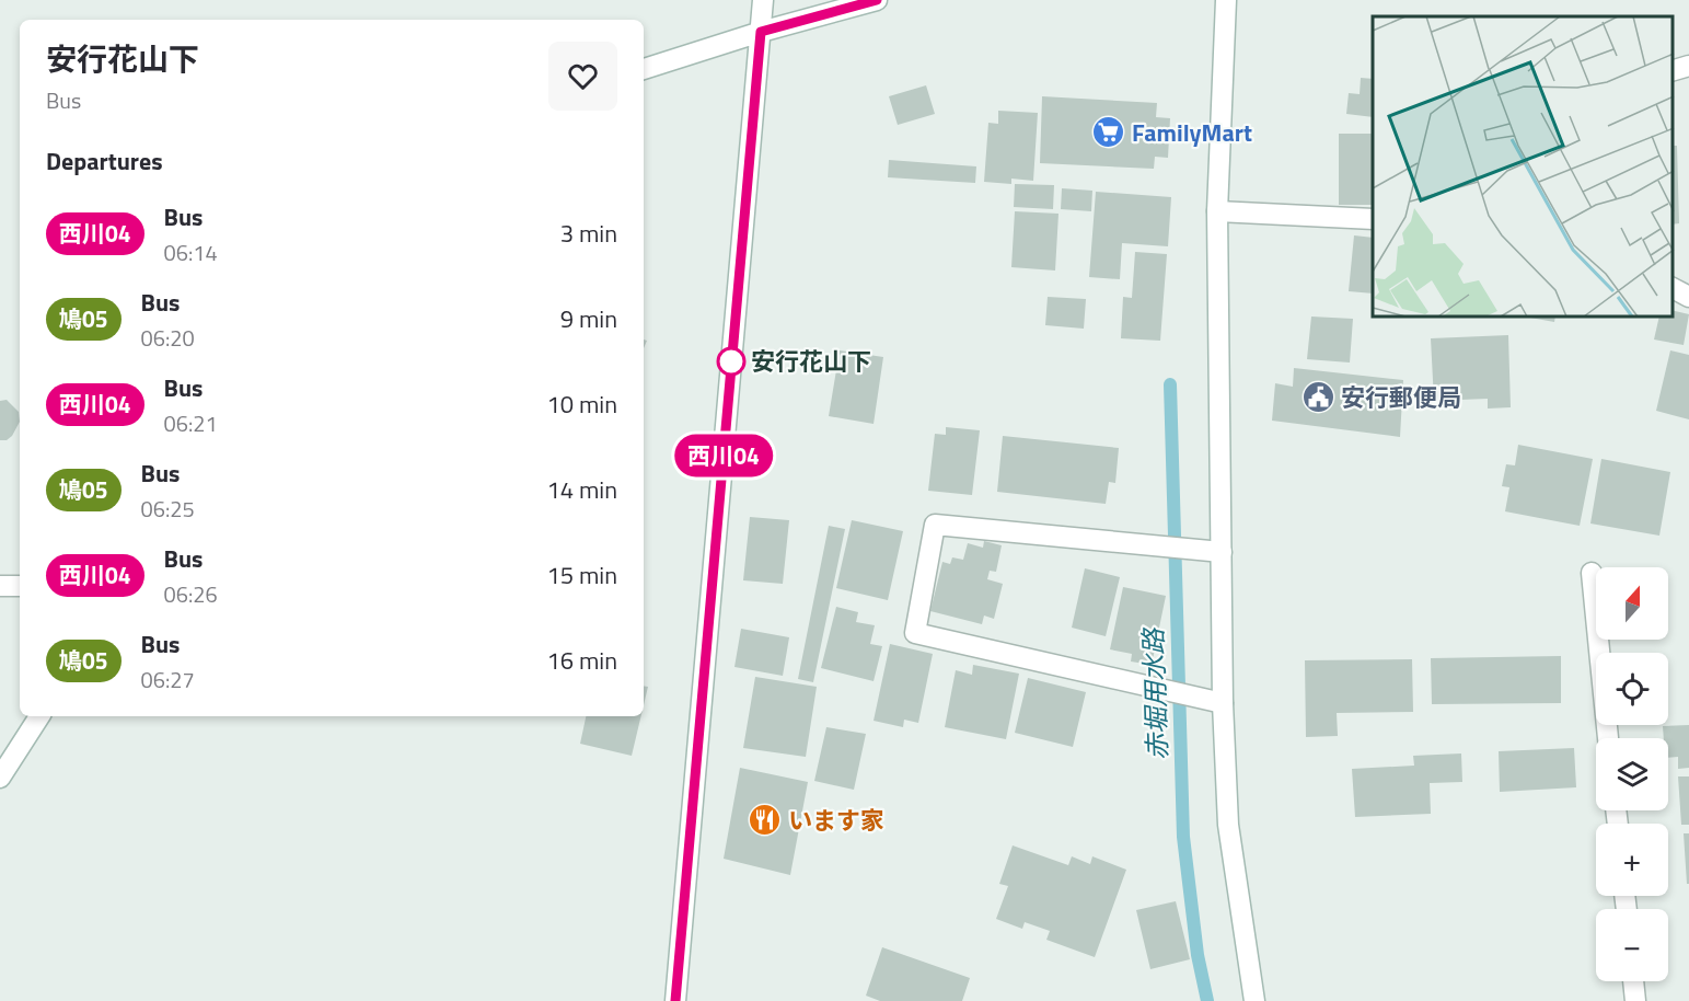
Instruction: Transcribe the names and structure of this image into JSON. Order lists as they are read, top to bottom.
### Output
{
  "water": ["赤堀用水路"],
  "places": {
    "supermarket": ["FamilyMart"],
    "other": ["安行花山下"],
    "public building": ["安行郵便局"],
    "restaurant": ["います家"]
  },
  "lines": ["bus line 西川04"],
  "north": "top",
  "page": {
    "on_map": "西川04",
    "heading": [
      ["安行花山下", "Bus"],
      "Departures"
    ],
    "list": [
      {
        "mark": "西川04",
        "name": "Bus",
        "note": "06:14",
        "value": "3 min"
      },
      {
        "mark": "鳩05",
        "name": "Bus",
        "note": "06:20",
        "value": "9 min"
      },
      {
        "mark": "西川04",
        "name": "Bus",
        "note": "06:21",
        "value": "10 min"
      },
      {
        "mark": "鳩05",
        "name": "Bus",
        "note": "06:25",
        "value": "14 min"
      },
      {
        "mark": "西川04",
        "name": "Bus",
        "note": "06:26",
        "value": "15 min"
      },
      {
        "mark": "鳩05",
        "name": "Bus",
        "note": "06:27",
        "value": "16 min"
      }
    ],
    "map_buttons": ["+", "−"]
  }
}
